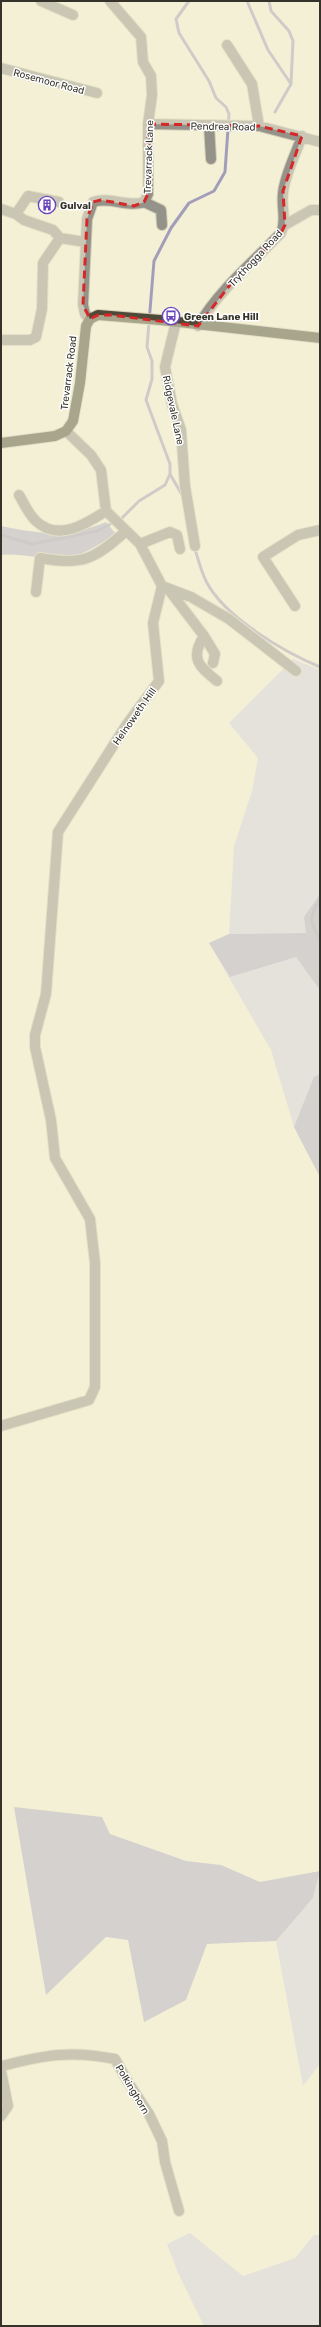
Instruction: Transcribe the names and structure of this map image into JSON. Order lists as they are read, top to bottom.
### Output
{
  "streets": {
    "main road": ["Trevarrack Road"],
    "street": [
      "Rosemoor Road",
      "Pendrea Road",
      "Trevarrack Lane",
      "Trythogga Road",
      "Ridgevale Lane",
      "Helnoweth Hill",
      "Polkinghorn"
    ]
  },
  "crossings": [
    ["Pendrea Road", "Trevarrack Lane"],
    ["Pendrea Road", "Trythogga Road"],
    ["Trevarrack Lane", "Trevarrack Road"]
  ],
  "places": {
    "building": ["Gulval"],
    "bus stop": ["Green Lane Hill"]
  }
}
